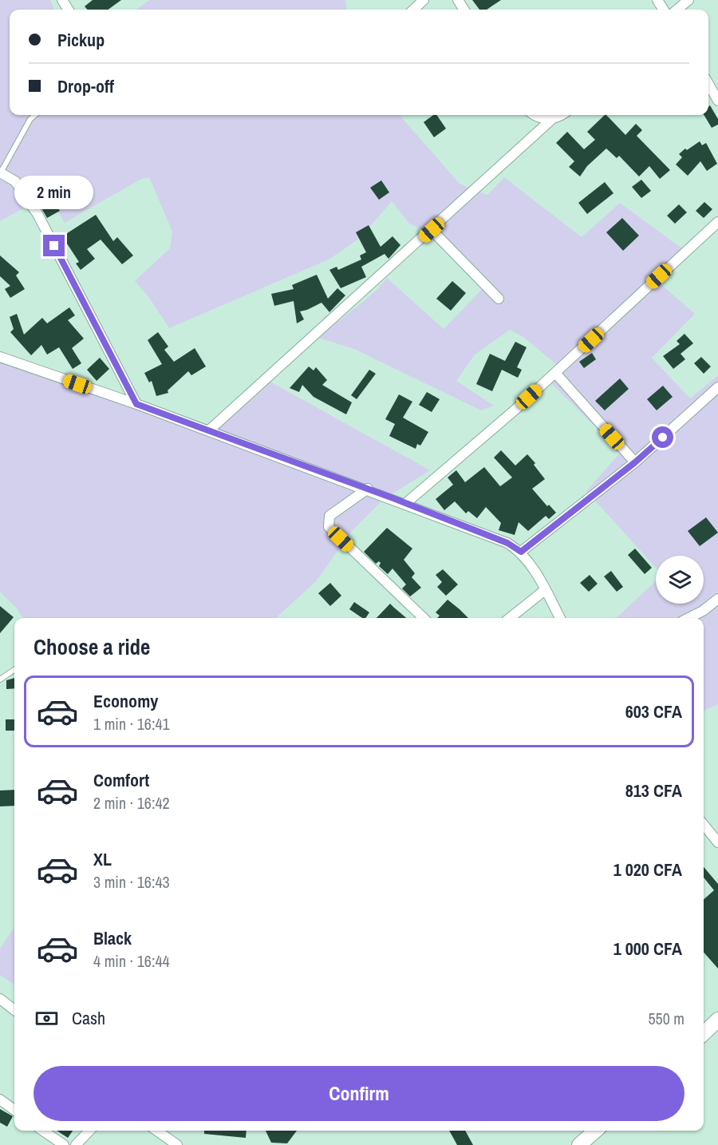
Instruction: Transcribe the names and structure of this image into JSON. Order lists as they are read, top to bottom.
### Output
{
  "page": {
    "banner": ["Pickup", "Drop-off"],
    "bubble": "2 min",
    "heading": "Choose a ride",
    "list": [
      {
        "name": "Economy",
        "note": "1 min · 16:41",
        "value": "603 CFA"
      },
      {
        "name": "Comfort",
        "note": "2 min · 16:42",
        "value": "813 CFA"
      },
      {
        "name": "XL",
        "note": "3 min · 16:43",
        "value": "1 020 CFA"
      },
      {
        "name": "Black",
        "note": "4 min · 16:44",
        "value": "1 000 CFA"
      }
    ],
    "pay": ["Cash", "550 m"],
    "buttons": "Confirm"
  }
}
